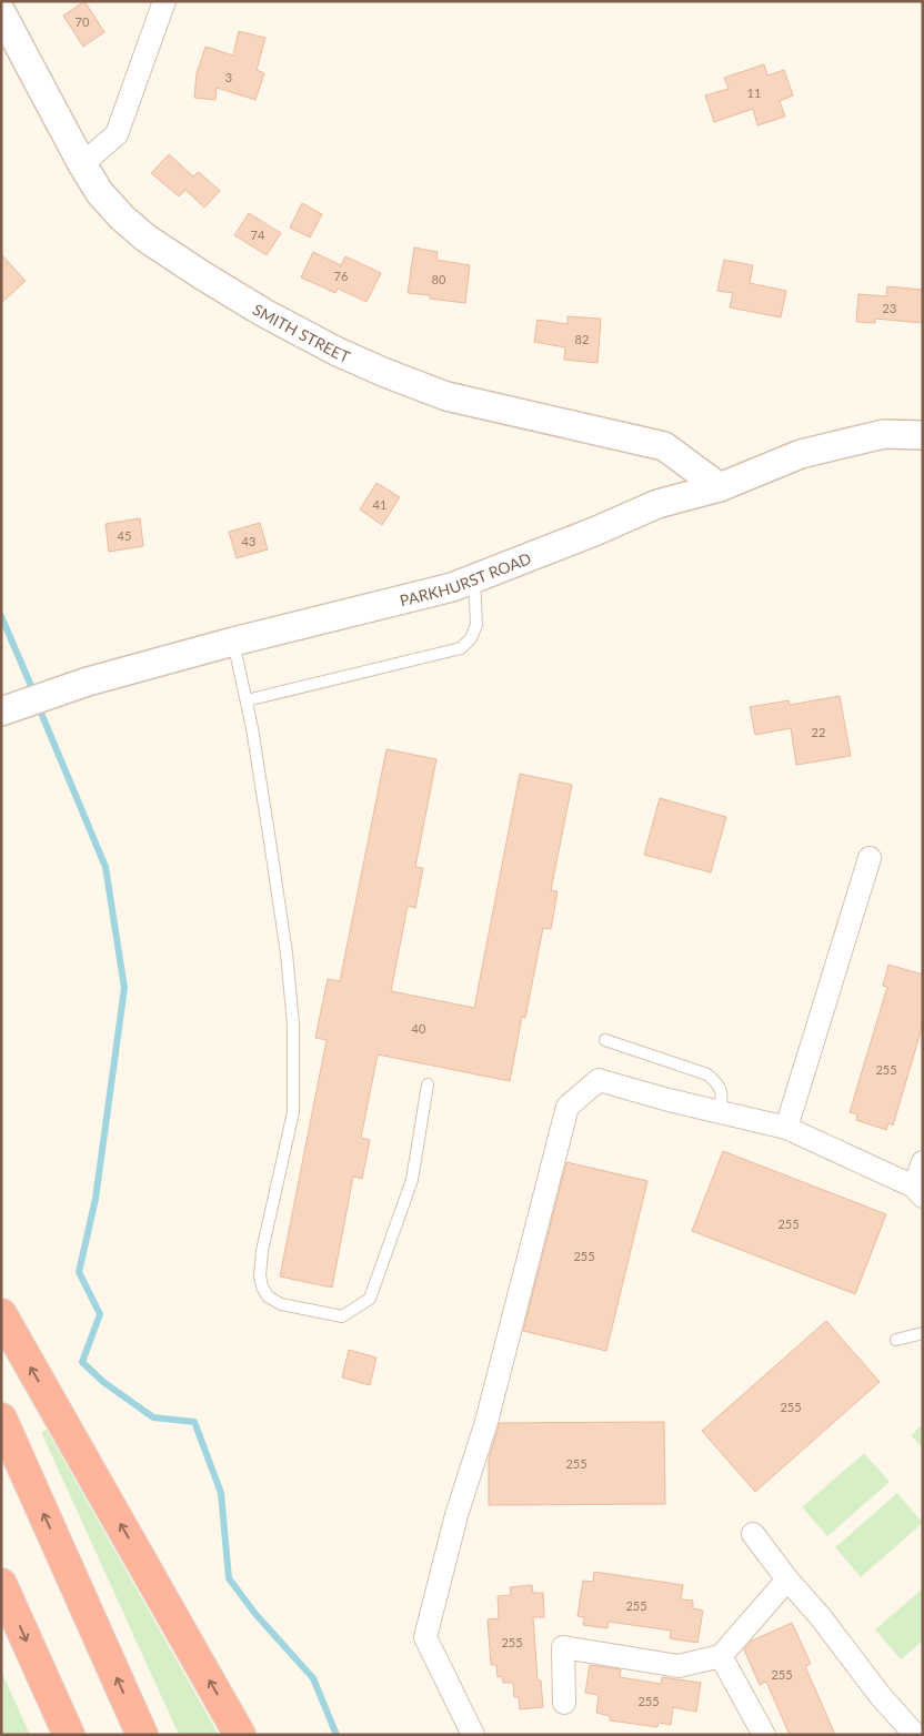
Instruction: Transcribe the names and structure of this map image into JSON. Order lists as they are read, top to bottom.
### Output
{
  "streets": {
    "street": ["SMITH STREET", "PARKHURST ROAD"]
  },
  "crossings": [
    ["SMITH STREET", "PARKHURST ROAD"]
  ],
  "house_numbers": [
    "70",
    "3",
    "11",
    "74",
    "76",
    "80",
    "23",
    "82",
    "41",
    "45",
    "43",
    "22",
    "40",
    "255",
    "255",
    "255",
    "255",
    "255",
    "255",
    "255",
    "255",
    "255"
  ]
}
